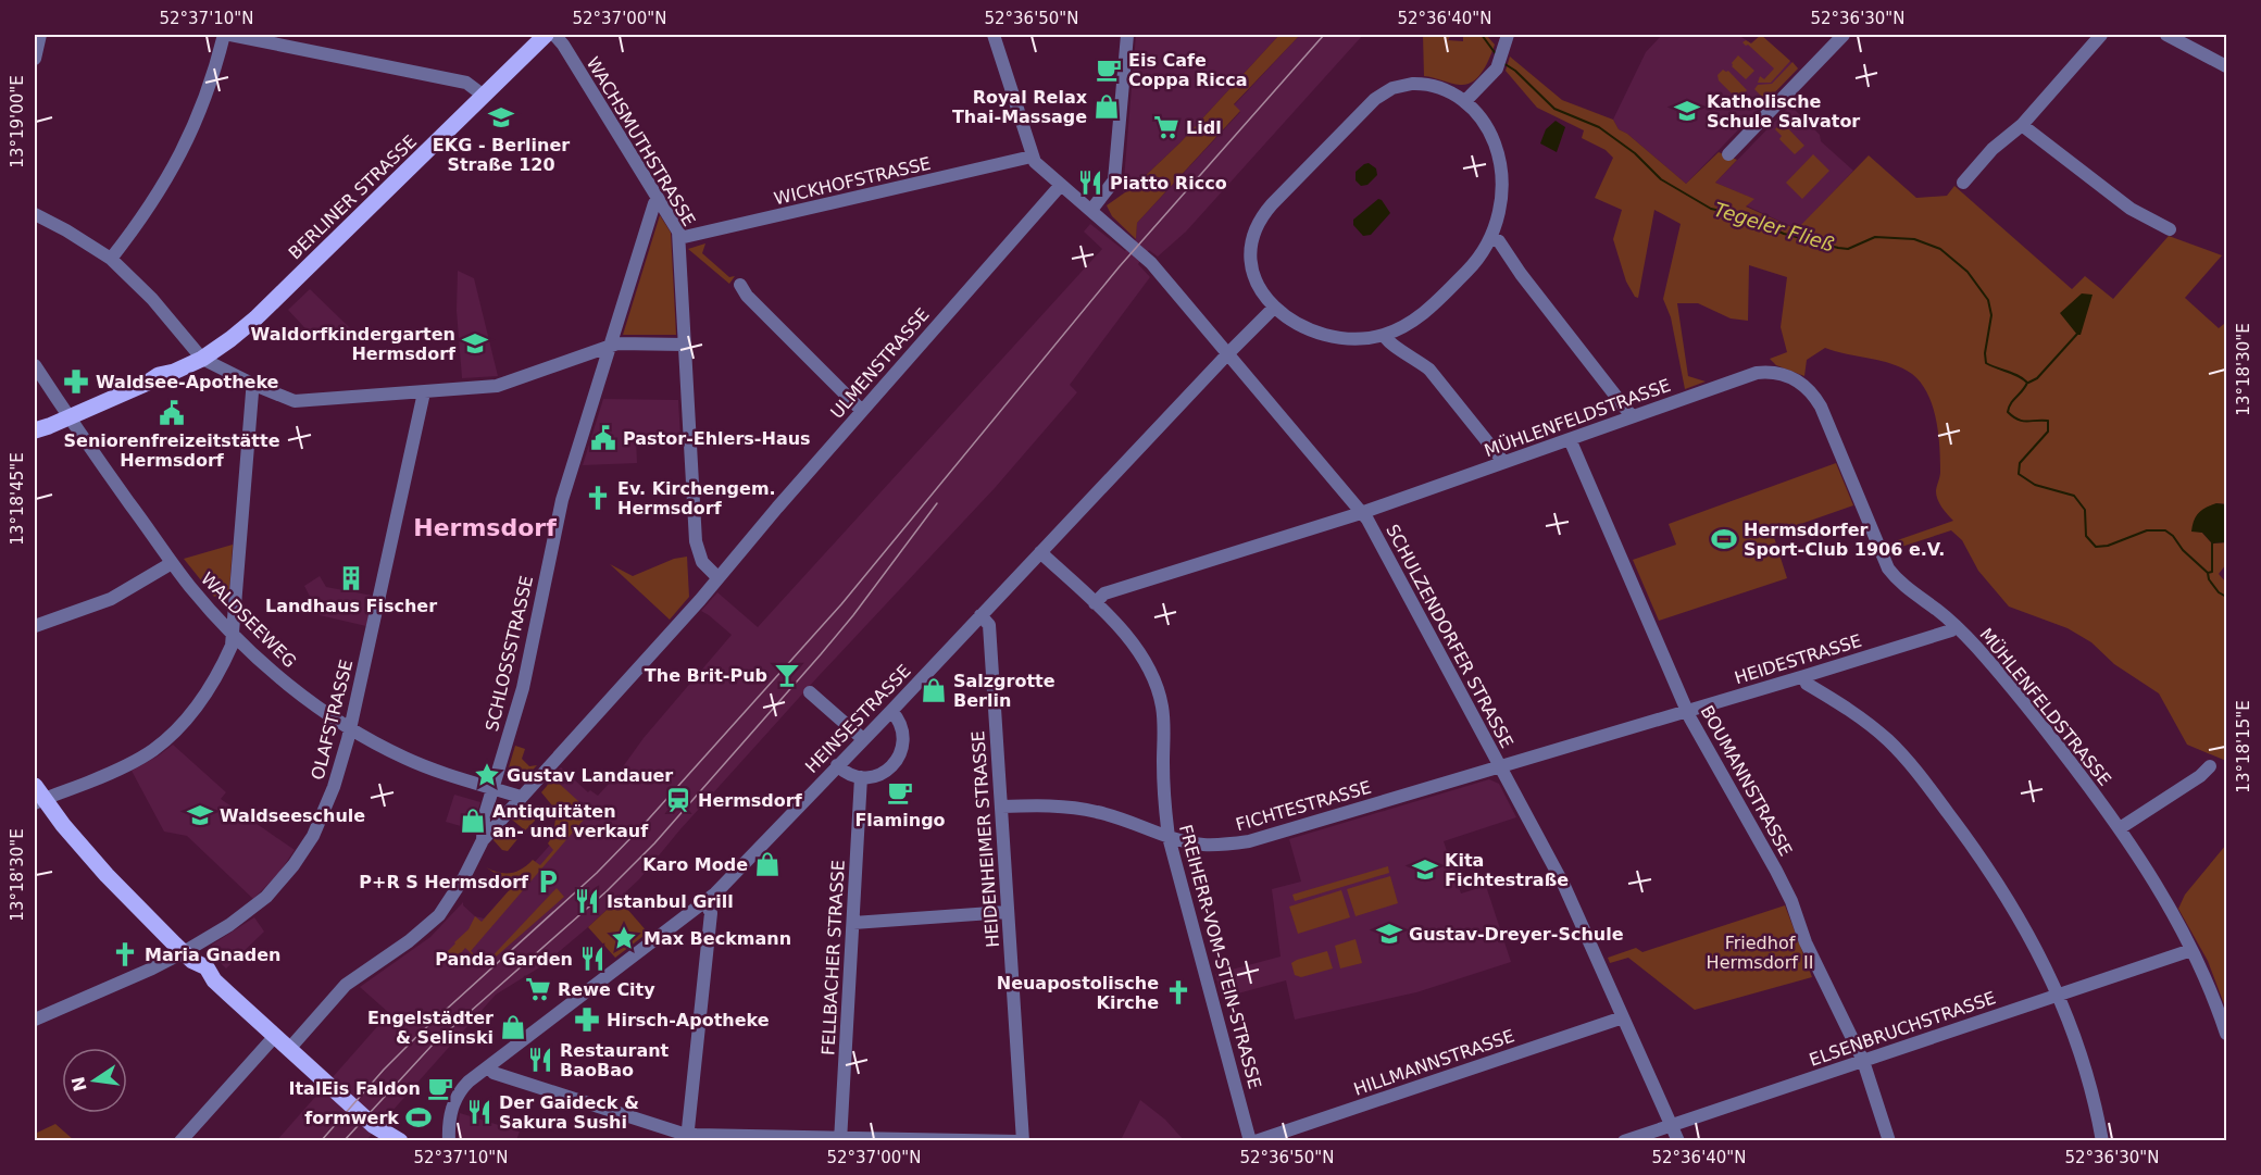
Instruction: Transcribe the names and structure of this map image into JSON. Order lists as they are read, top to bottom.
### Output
{
  "streets": {
    "main road": ["BERLINER STRASSE"],
    "street": [
      "WACHSMUTHSTRASSE",
      "WICKHOFSTRASSE",
      "ULMENSTRASSE",
      "MÜHLENFELDSTRASSE",
      "WALDSEEWEG",
      "SCHULZENDORFER STRASSE",
      "SCHLOSSSTRASSE",
      "HEIDESTRASSE",
      "HEINSESTRASSE",
      "OLAFSTRASSE",
      "BOUMANNSTRASSE",
      "FICHTESTRASSE",
      "HEIDENHEIMER STRASSE",
      "FREIHERR-VOM-STEIN-STRASSE",
      "FELLBACHER STRASSE",
      "ELSENBRUCHSTRASSE",
      "HILLMANNSTRASSE"
    ]
  },
  "crossings": [
    ["WACHSMUTHSTRASSE", "WICKHOFSTRASSE"],
    ["WACHSMUTHSTRASSE", "ULMENSTRASSE"],
    ["WACHSMUTHSTRASSE", "SCHLOSSSTRASSE"],
    ["WICKHOFSTRASSE", "SCHULZENDORFER STRASSE"],
    ["BERLINER STRASSE", "WALDSEEWEG"],
    ["ULMENSTRASSE", "WALDSEEWEG"],
    ["ULMENSTRASSE", "SCHULZENDORFER STRASSE"],
    ["ULMENSTRASSE", "SCHLOSSSTRASSE"],
    ["MÜHLENFELDSTRASSE", "SCHULZENDORFER STRASSE"],
    ["MÜHLENFELDSTRASSE", "HEIDESTRASSE"],
    ["MÜHLENFELDSTRASSE", "BOUMANNSTRASSE"],
    ["MÜHLENFELDSTRASSE", "FREIHERR-VOM-STEIN-STRASSE"],
    ["MÜHLENFELDSTRASSE", "ELSENBRUCHSTRASSE"],
    ["WALDSEEWEG", "SCHLOSSSTRASSE"],
    ["WALDSEEWEG", "OLAFSTRASSE"],
    ["SCHULZENDORFER STRASSE", "HEIDESTRASSE"],
    ["SCHULZENDORFER STRASSE", "HEINSESTRASSE"],
    ["SCHULZENDORFER STRASSE", "FICHTESTRASSE"],
    ["SCHULZENDORFER STRASSE", "ELSENBRUCHSTRASSE"],
    ["SCHULZENDORFER STRASSE", "HILLMANNSTRASSE"],
    ["HEIDESTRASSE", "BOUMANNSTRASSE"],
    ["HEIDESTRASSE", "FICHTESTRASSE"],
    ["HEINSESTRASSE", "HEIDENHEIMER STRASSE"],
    ["HEINSESTRASSE", "FREIHERR-VOM-STEIN-STRASSE"],
    ["BOUMANNSTRASSE", "ELSENBRUCHSTRASSE"],
    ["FICHTESTRASSE", "HEIDENHEIMER STRASSE"],
    ["FICHTESTRASSE", "FREIHERR-VOM-STEIN-STRASSE"]
  ],
  "districts": ["Hermsdorf"],
  "water": ["Tegeler Fließ"],
  "parks": ["Friedhof Hermsdorf II"],
  "places": {
    "cafe": ["Eis Cafe Coppa Ricca", "Flamingo", "ItalEis Faldon"],
    "shop": [
      "Royal Relax Thai-Massage",
      "Salzgrotte Berlin",
      "Antiquitäten an- und verkauf",
      "Karo Mode",
      "Engelstädter & Selinski"
    ],
    "school or university": [
      "Katholische Schule Salvator",
      "EKG - Berliner Straße 120",
      "Waldorfkindergarten Hermsdorf",
      "Waldseeschule",
      "Kita Fichtestraße",
      "Gustav-Dreyer-Schule"
    ],
    "supermarket": ["Lidl", "Rewe City"],
    "restaurant": [
      "Piatto Ricco",
      "Istanbul Grill",
      "Panda Garden",
      "Restaurant BaoBao",
      "Der Gaideck & Sakura Sushi"
    ],
    "pharmacy": ["Waldsee-Apotheke", "Hirsch-Apotheke"],
    "public building": ["Seniorenfreizeitstätte Hermsdorf", "Pastor-Ehlers-Haus"],
    "church": ["Ev. Kirchengem. Hermsdorf", "Maria Gnaden", "Neuapostolische Kirche"],
    "sports": ["Hermsdorfer Sport-Club 1906 e.V.", "formwerk"],
    "building": ["Landhaus Fischer"],
    "bar": ["The Brit-Pub"],
    "place": ["Gustav Landauer", "Max Beckmann"],
    "station": ["Hermsdorf"],
    "parking": ["P+R S Hermsdorf"]
  },
  "north": "left",
  "coordinates": [
    "52°37'10\"N",
    "52°37'00\"N",
    "52°36'50\"N",
    "52°36'40\"N",
    "52°36'30\"N",
    "13°19'00\"E",
    "13°18'30\"E",
    "13°18'45\"E",
    "13°18'15\"E"
  ]
}
